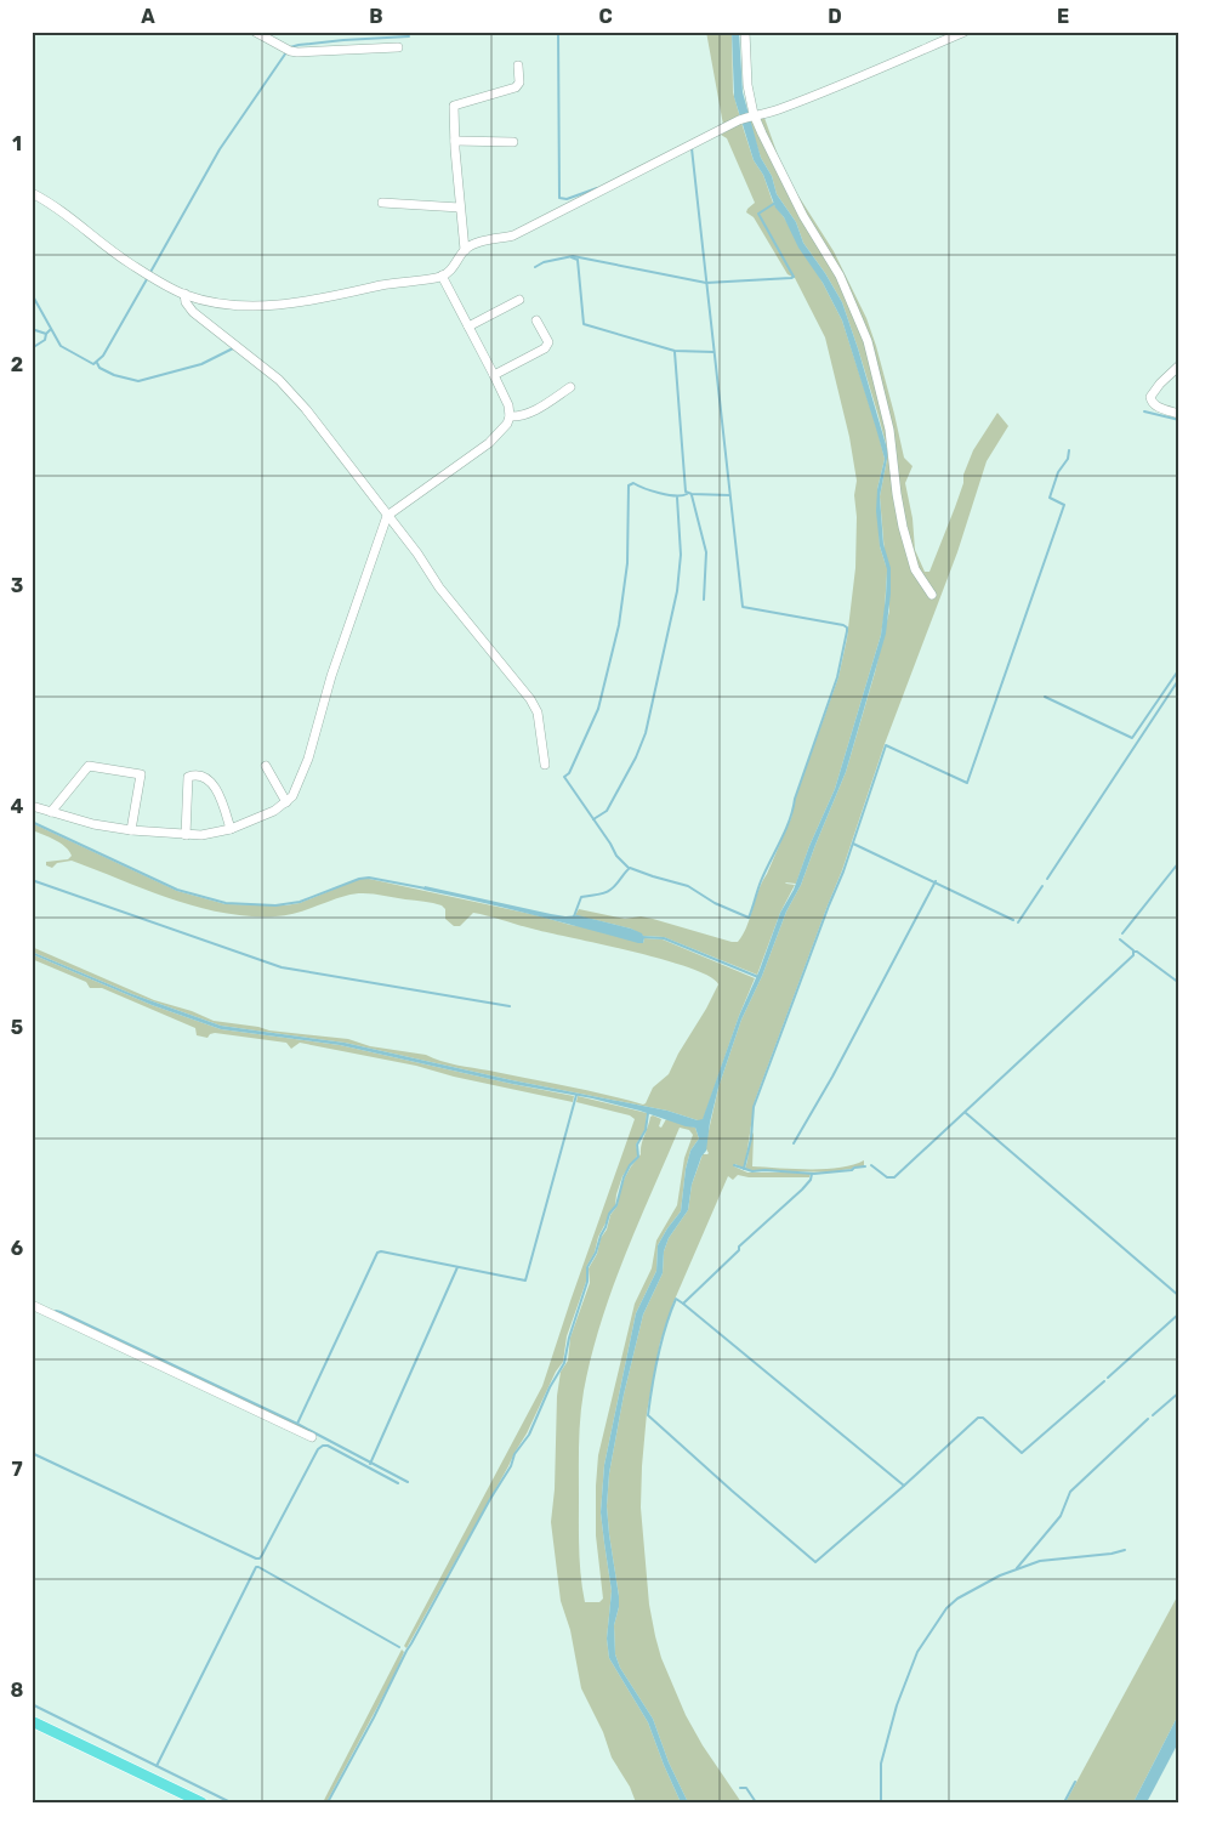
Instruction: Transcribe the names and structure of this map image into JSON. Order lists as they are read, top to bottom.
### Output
{
  "grid": {
    "columns": [
      "A",
      "B",
      "C",
      "D",
      "E"
    ],
    "rows": [
      "1",
      "2",
      "3",
      "4",
      "5",
      "6",
      "7",
      "8"
    ]
  }
}
